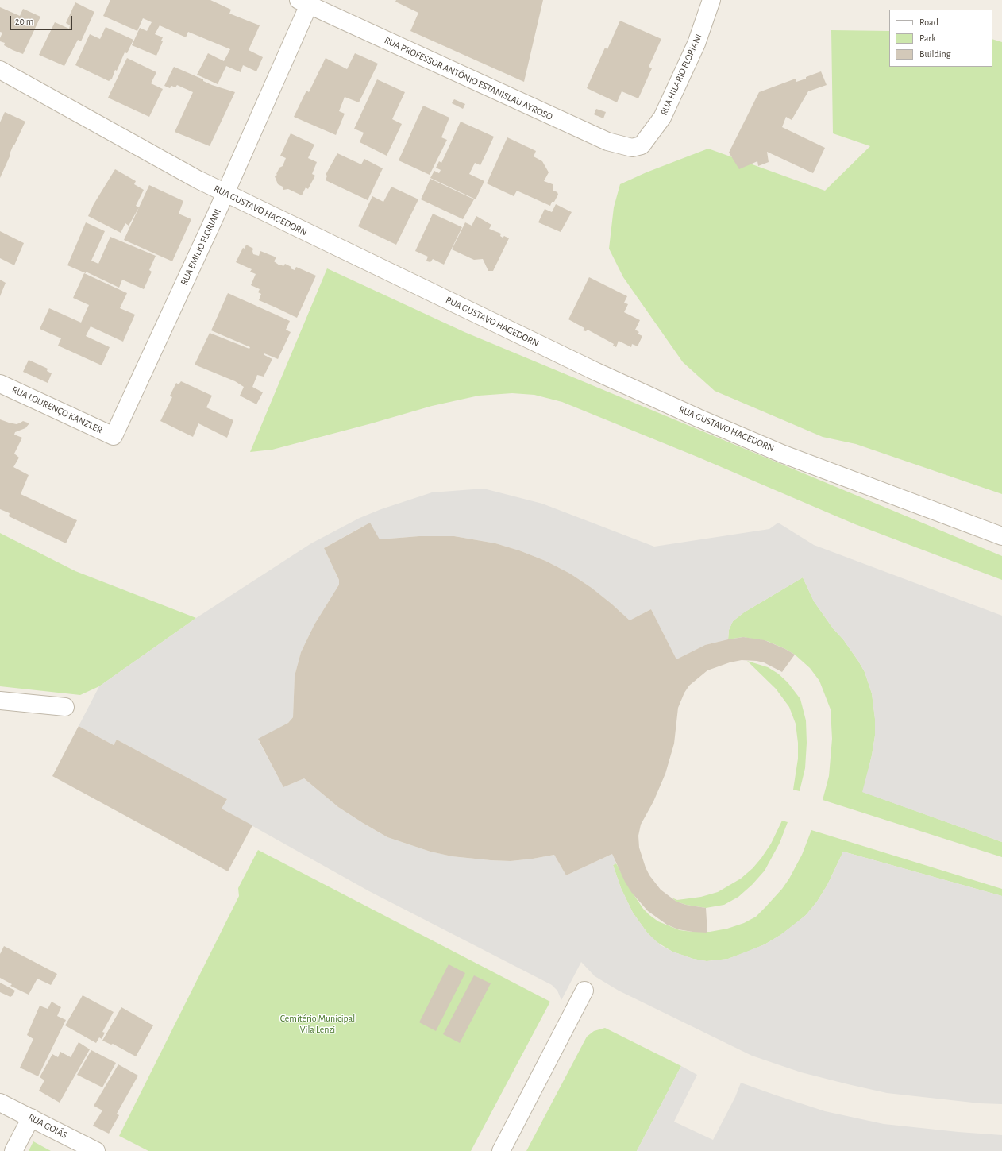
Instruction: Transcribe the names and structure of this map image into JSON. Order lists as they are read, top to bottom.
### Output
{
  "streets": {
    "street": [
      "RUA HILARIO FLORIANI",
      "RUA PROFESSOR ANTÔNIO ESTANISLAU AYROSO",
      "RUA GUSTAVO HAGEDORN",
      "RUA EMILIO FLORIANI",
      "RUA LOURENÇO KANZLER",
      "RUA GOIÁS"
    ]
  },
  "crossings": [
    ["RUA HILARIO FLORIANI", "RUA PROFESSOR ANTÔNIO ESTANISLAU AYROSO"],
    ["RUA PROFESSOR ANTÔNIO ESTANISLAU AYROSO", "RUA EMILIO FLORIANI"],
    ["RUA GUSTAVO HAGEDORN", "RUA EMILIO FLORIANI"],
    ["RUA EMILIO FLORIANI", "RUA LOURENÇO KANZLER"]
  ],
  "parks": ["Cemitério Municipal Vila Lenzi"],
  "legend": ["Road", "Park", "Building"],
  "scale_bar": "20 m"
}
